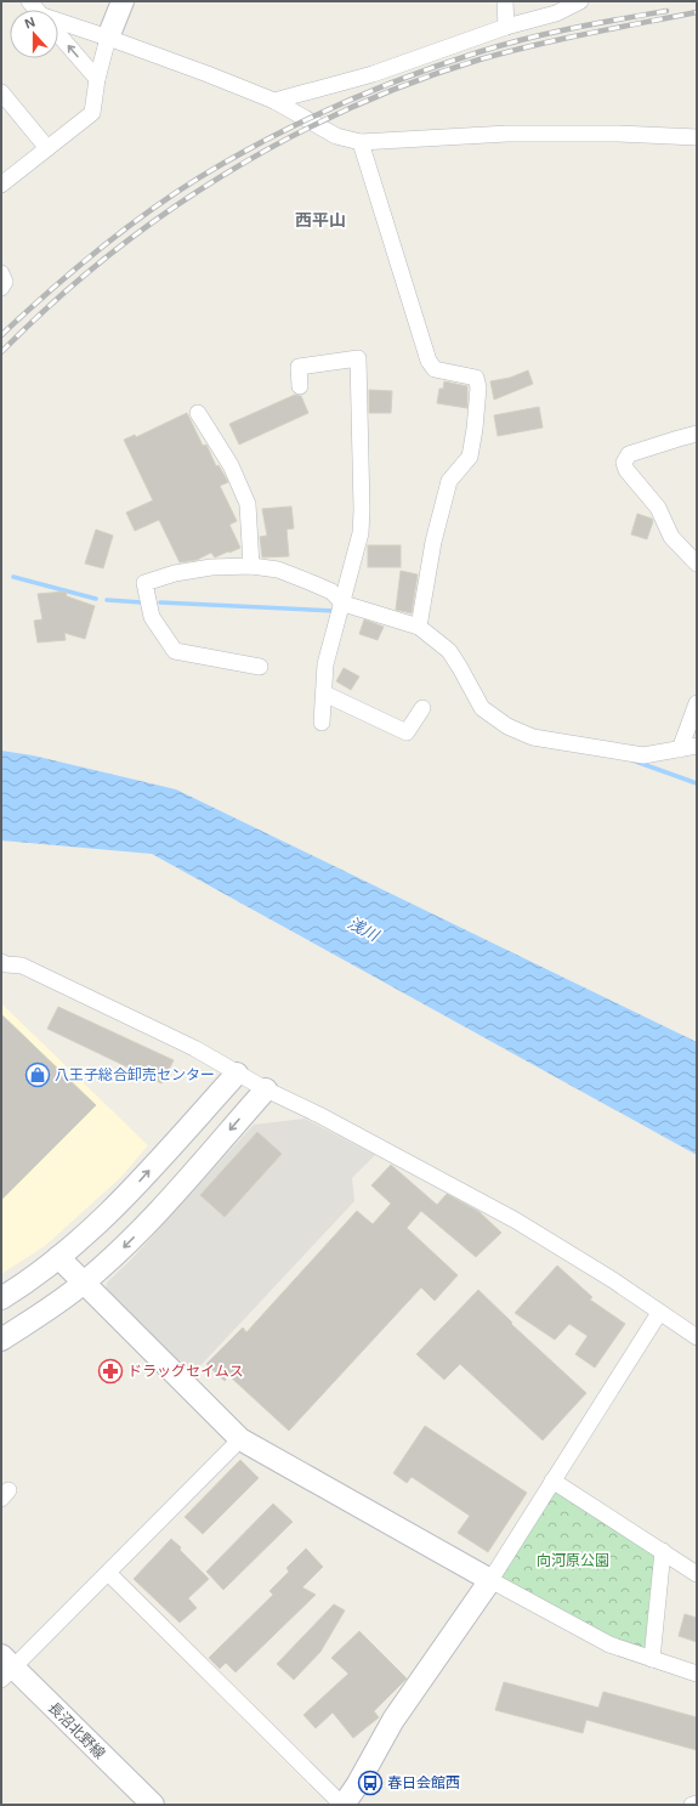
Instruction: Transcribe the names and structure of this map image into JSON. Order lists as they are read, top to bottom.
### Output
{
  "streets": {
    "street": ["長沼北野線"]
  },
  "districts": ["西平山"],
  "water": ["浅川"],
  "parks": ["向河原公園"],
  "places": {
    "shop": ["八王子総合卸売センター"],
    "pharmacy": ["ドラッグセイムス"],
    "bus stop": ["春日会館西"]
  },
  "north": "top"
}
